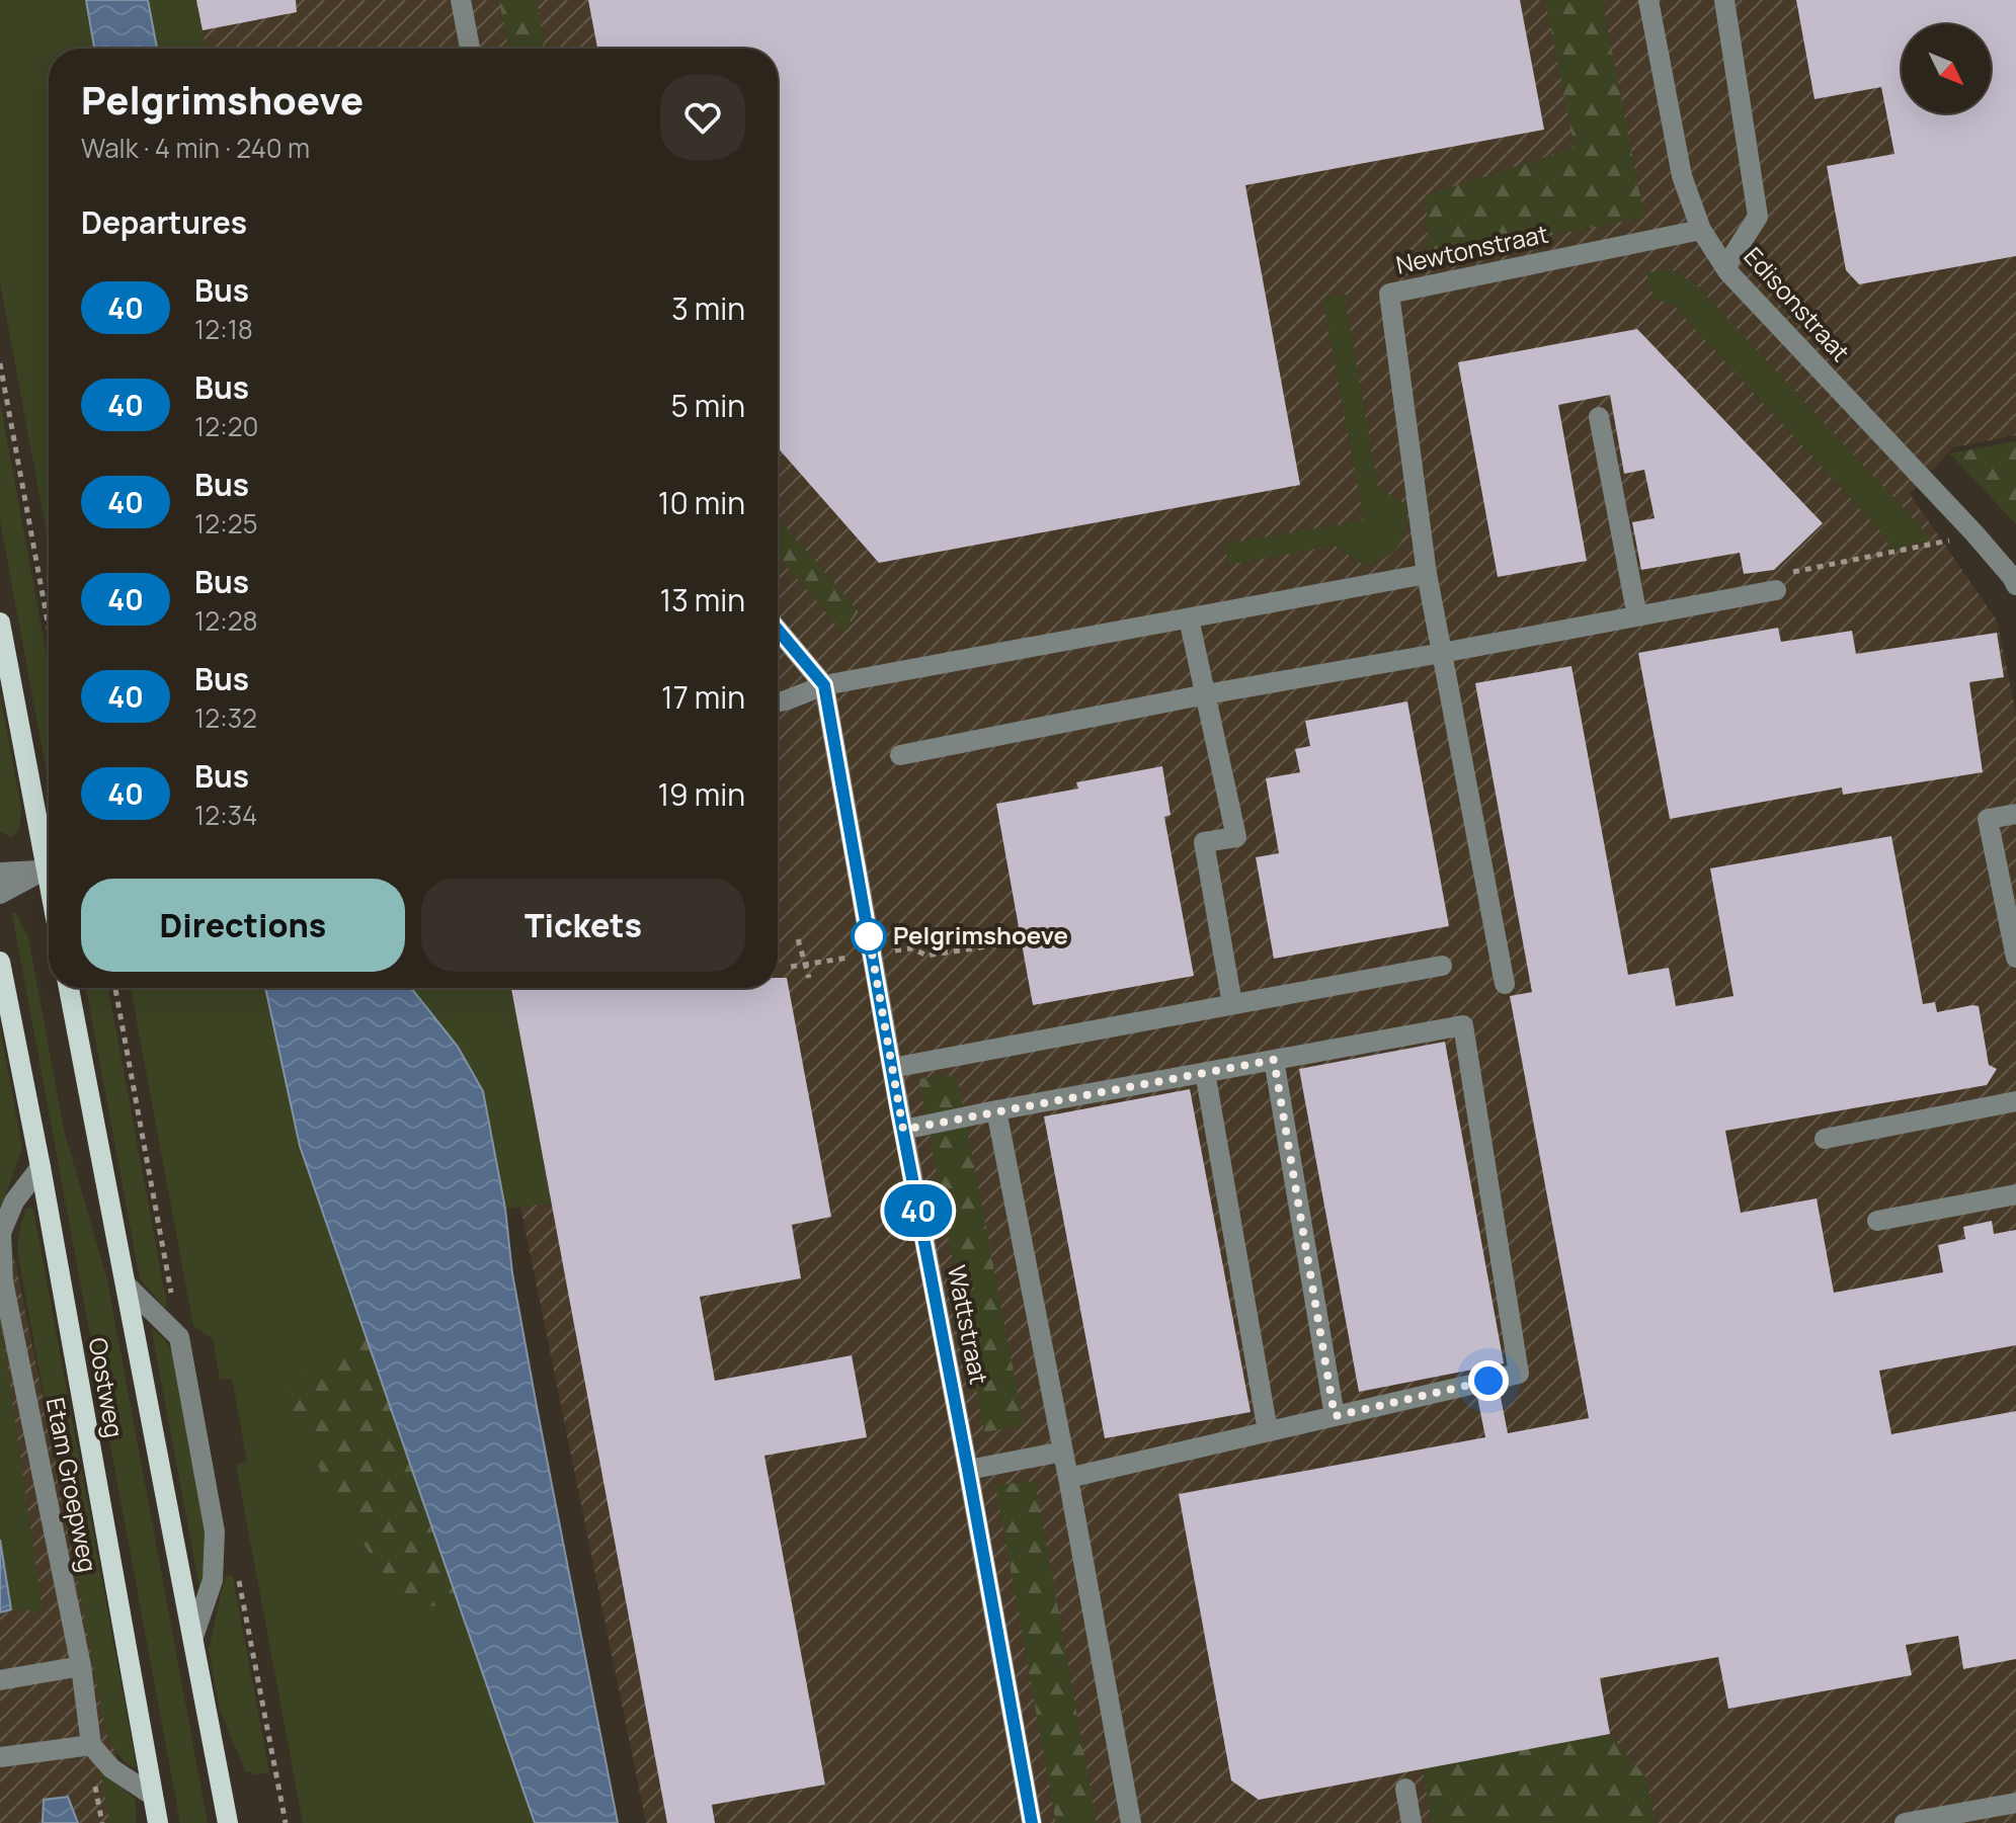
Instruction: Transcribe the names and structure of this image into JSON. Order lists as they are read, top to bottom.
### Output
{
  "streets": {
    "main road": ["Oostweg"],
    "street": [
      "Newtonstraat",
      "Edisonstraat",
      "Wattstraat",
      "Etam Groepweg"
    ]
  },
  "crossings": [
    ["Newtonstraat", "Edisonstraat"],
    ["Oostweg", "Etam Groepweg"]
  ],
  "places": ["Pelgrimshoeve"],
  "lines": ["bus line 40"],
  "north": "bottom right",
  "page": {
    "on_map": "40",
    "heading": [
      ["Pelgrimshoeve", "Walk · 4 min · 240 m"],
      "Departures"
    ],
    "list": [
      {
        "mark": "40",
        "name": "Bus",
        "note": "12:18",
        "value": "3 min"
      },
      {
        "mark": "40",
        "name": "Bus",
        "note": "12:20",
        "value": "5 min"
      },
      {
        "mark": "40",
        "name": "Bus",
        "note": "12:25",
        "value": "10 min"
      },
      {
        "mark": "40",
        "name": "Bus",
        "note": "12:28",
        "value": "13 min"
      },
      {
        "mark": "40",
        "name": "Bus",
        "note": "12:32",
        "value": "17 min"
      },
      {
        "mark": "40",
        "name": "Bus",
        "note": "12:34",
        "value": "19 min"
      }
    ],
    "buttons": ["Directions", "Tickets"]
  }
}
